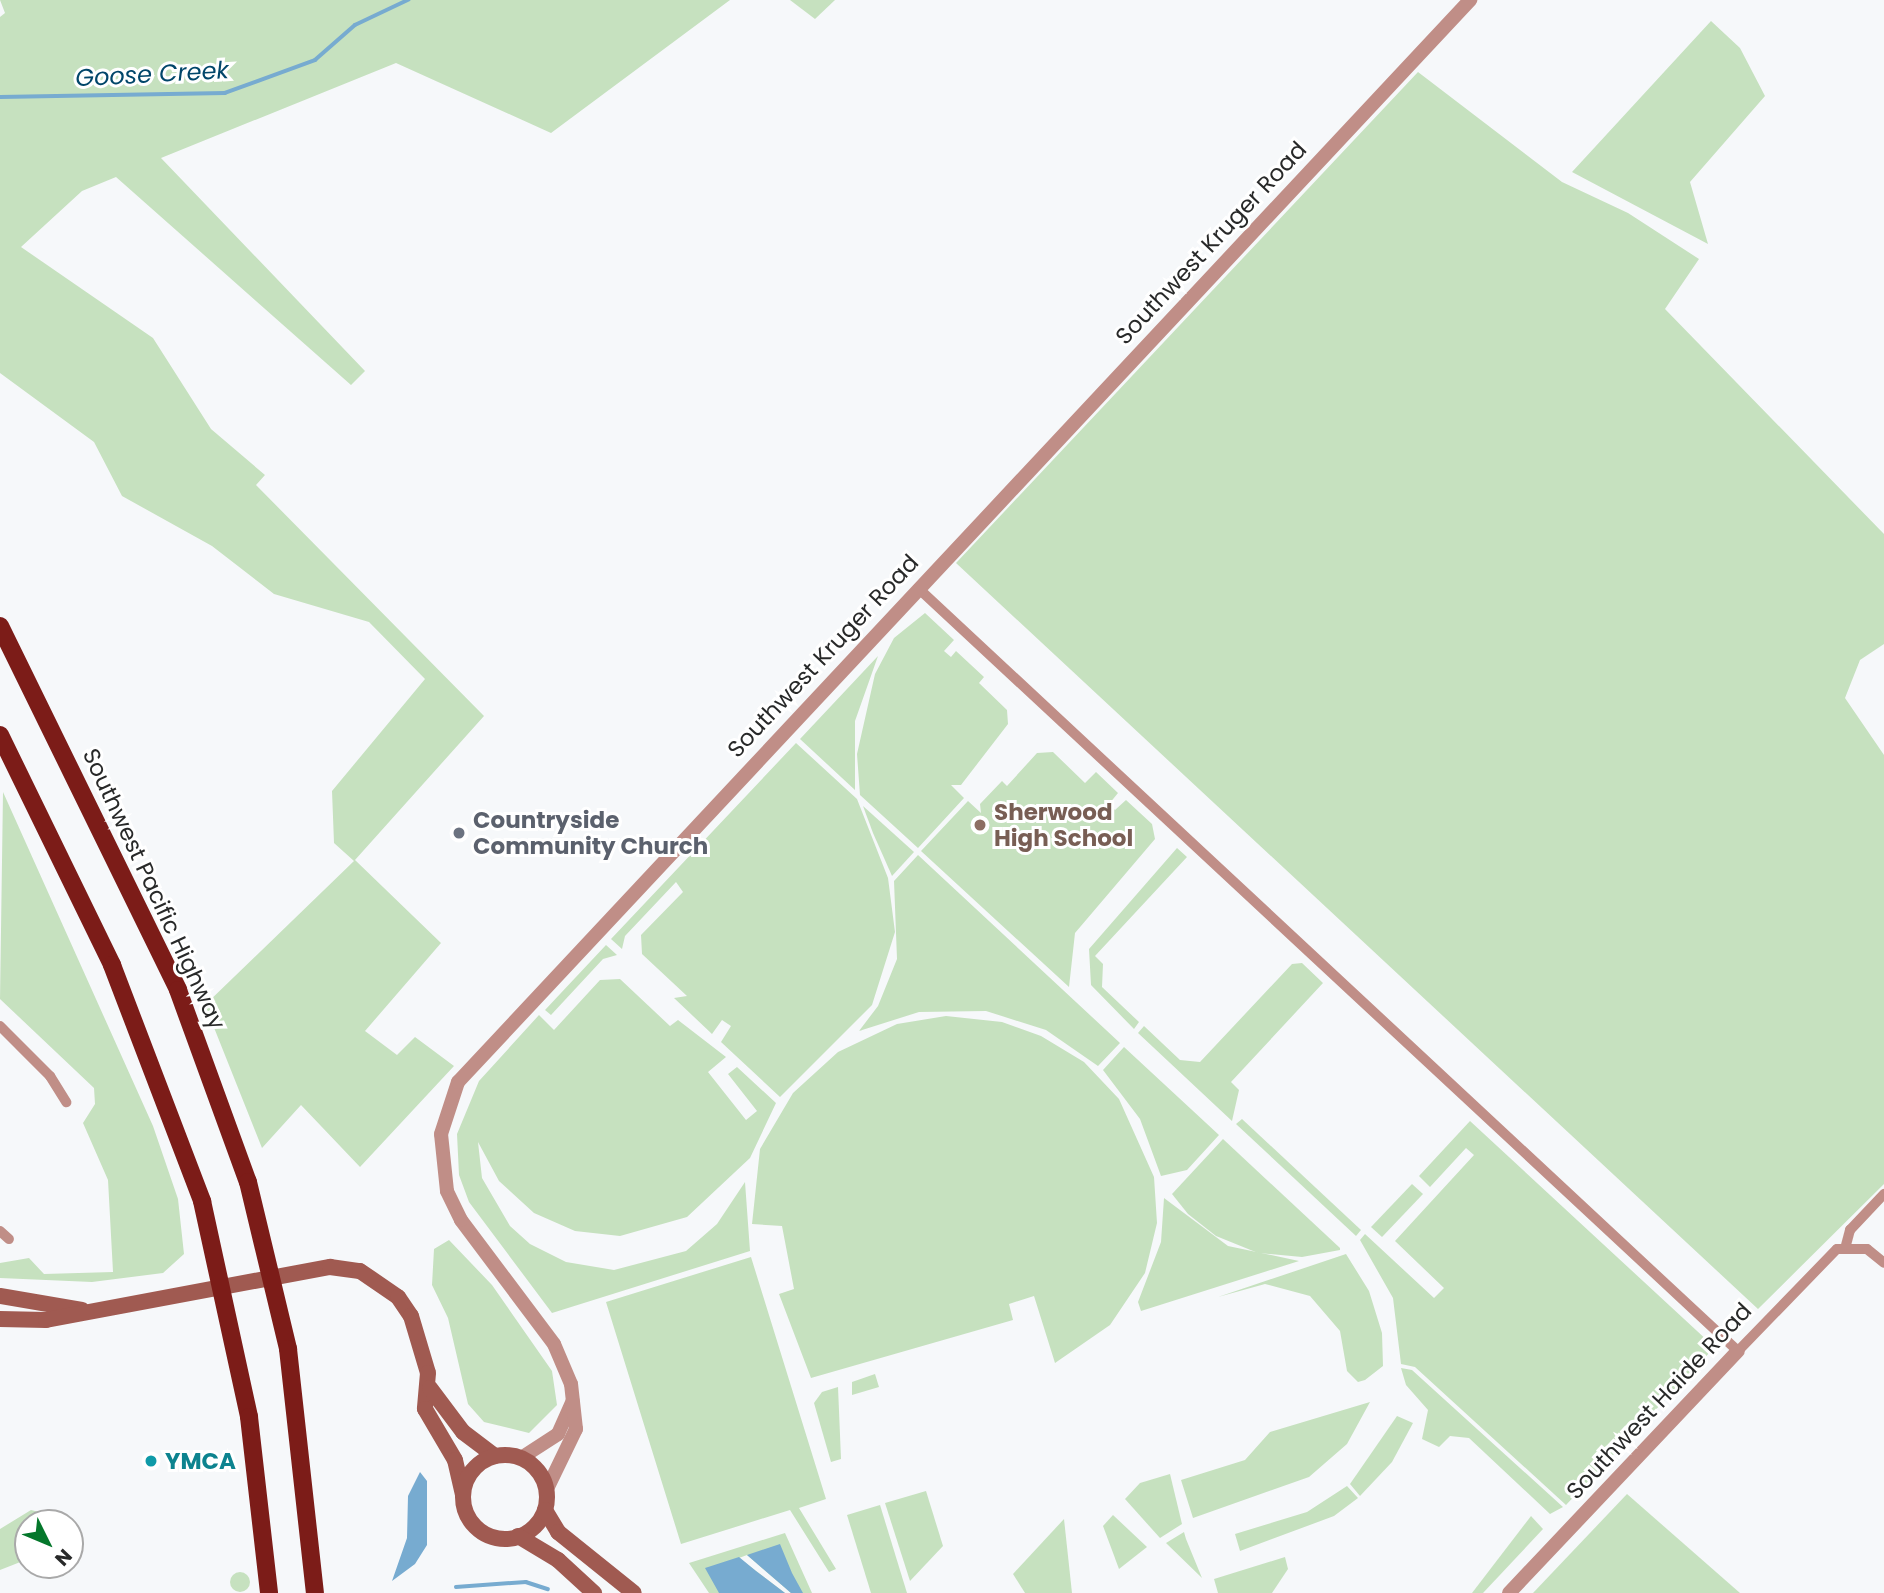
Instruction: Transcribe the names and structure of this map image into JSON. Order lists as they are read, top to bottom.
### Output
{
  "streets": {
    "highway": ["Southwest Pacific Highway"],
    "street": ["Southwest Kruger Road", "Southwest Haide Road"]
  },
  "water": ["Goose Creek"],
  "places": ["Sherwood High School", "Countryside Community Church", "YMCA"],
  "north": "bottom right"
}
